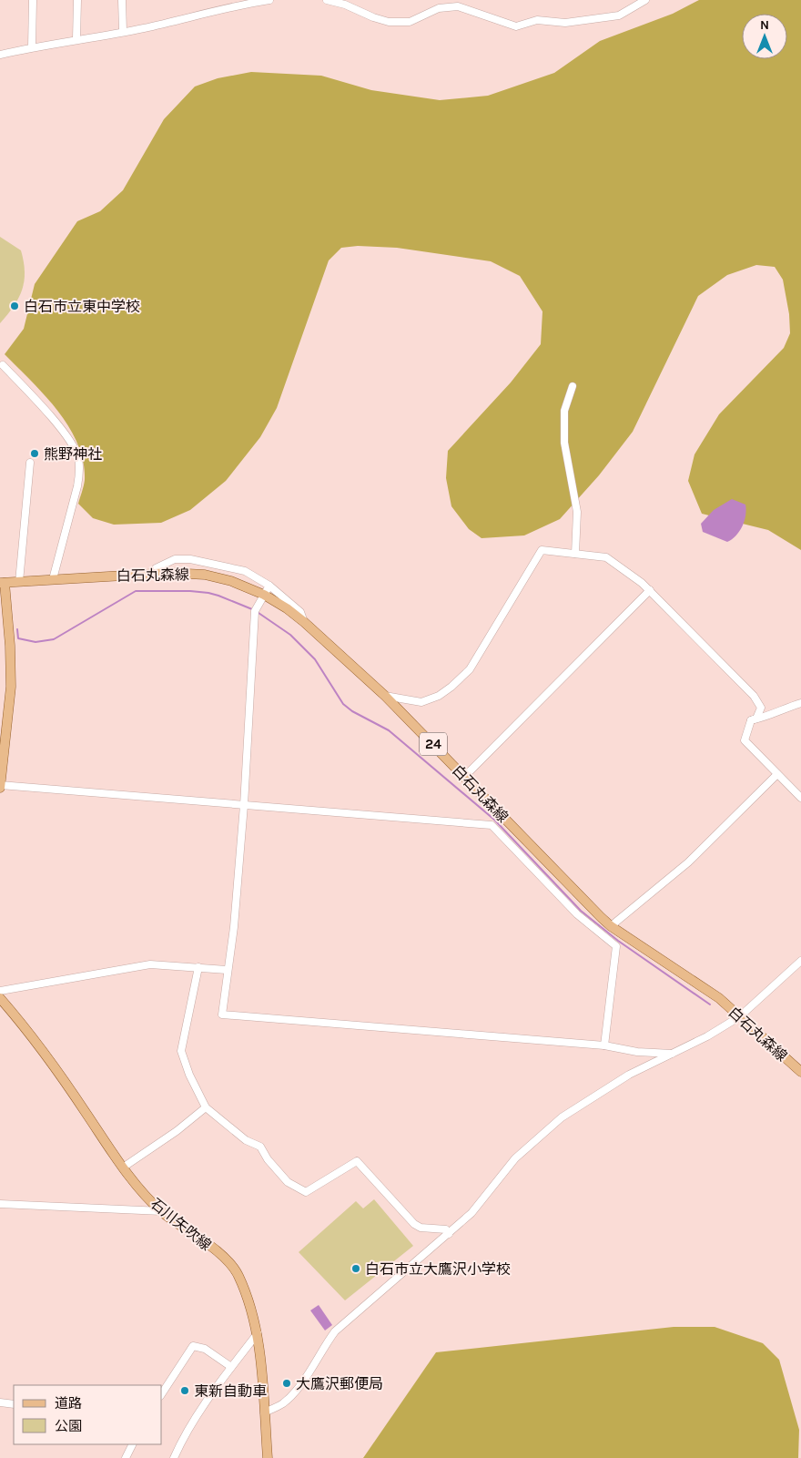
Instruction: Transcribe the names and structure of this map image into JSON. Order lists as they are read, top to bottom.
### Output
{
  "streets": {
    "main road": ["白石丸森線", "24", "石川矢吹線"]
  },
  "places": [
    "白石市立東中学校",
    "熊野神社",
    "白石市立大鷹沢小学校",
    "大鷹沢郵便局",
    "東新自動車"
  ],
  "legend": ["道路", "公園"],
  "north": "top"
}
